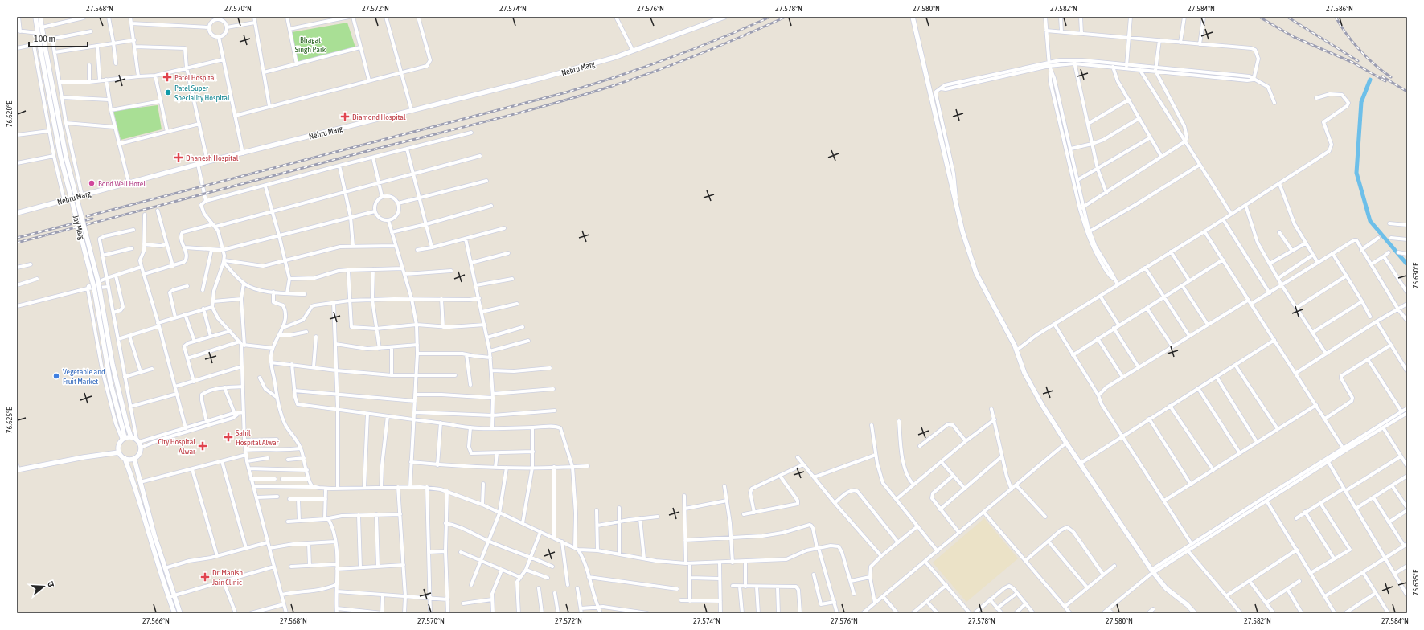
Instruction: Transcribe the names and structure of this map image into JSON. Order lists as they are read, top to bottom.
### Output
{
  "streets": {
    "street": ["Nehru Marg", "Jay Marg"]
  },
  "parks": ["Bhagat Singh Park"],
  "places": {
    "health": [
      "Patel Hospital",
      "Diamond Hospital",
      "Dhanesh Hospital",
      "Sahil Hospital Alwar",
      "City Hospital Alwar",
      "Dr. Manish Jain Clinic"
    ],
    "other": ["Patel Super Speciality Hospital", "Bond Well Hotel", "Vegetable and Fruit Market"]
  },
  "scale_bar": "100 m",
  "north": "right",
  "coordinates": [
    "27.568°N",
    "27.570°N",
    "27.572°N",
    "27.574°N",
    "27.576°N",
    "27.578°N",
    "27.580°N",
    "27.582°N",
    "27.584°N",
    "27.586°N",
    "76.620°E",
    "76.630°E",
    "76.625°E",
    "76.635°E",
    "27.566°N"
  ]
}
